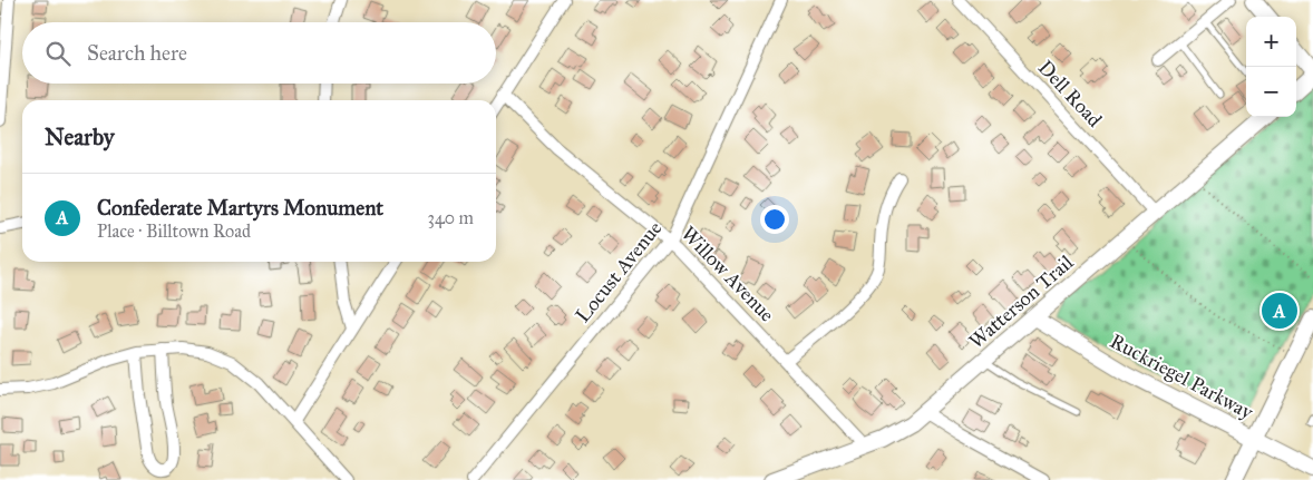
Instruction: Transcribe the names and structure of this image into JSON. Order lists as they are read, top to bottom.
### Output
{
  "streets": {
    "main road": ["Watterson Trail", "Ruckriegel Parkway"],
    "street": ["Dell Road", "Locust Avenue", "Willow Avenue"]
  },
  "crossings": [
    ["Dell Road", "Watterson Trail"],
    ["Locust Avenue", "Willow Avenue"],
    ["Willow Avenue", "Watterson Trail"],
    ["Watterson Trail", "Ruckriegel Parkway"]
  ],
  "page": {
    "map_buttons": ["+", "−"],
    "search": "Search here",
    "heading": "Nearby",
    "list": [
      {
        "mark": "A",
        "name": "Confederate Martyrs Monument",
        "note": "Place · Billtown Road",
        "value": "340 m"
      }
    ],
    "pins": "A"
  }
}
